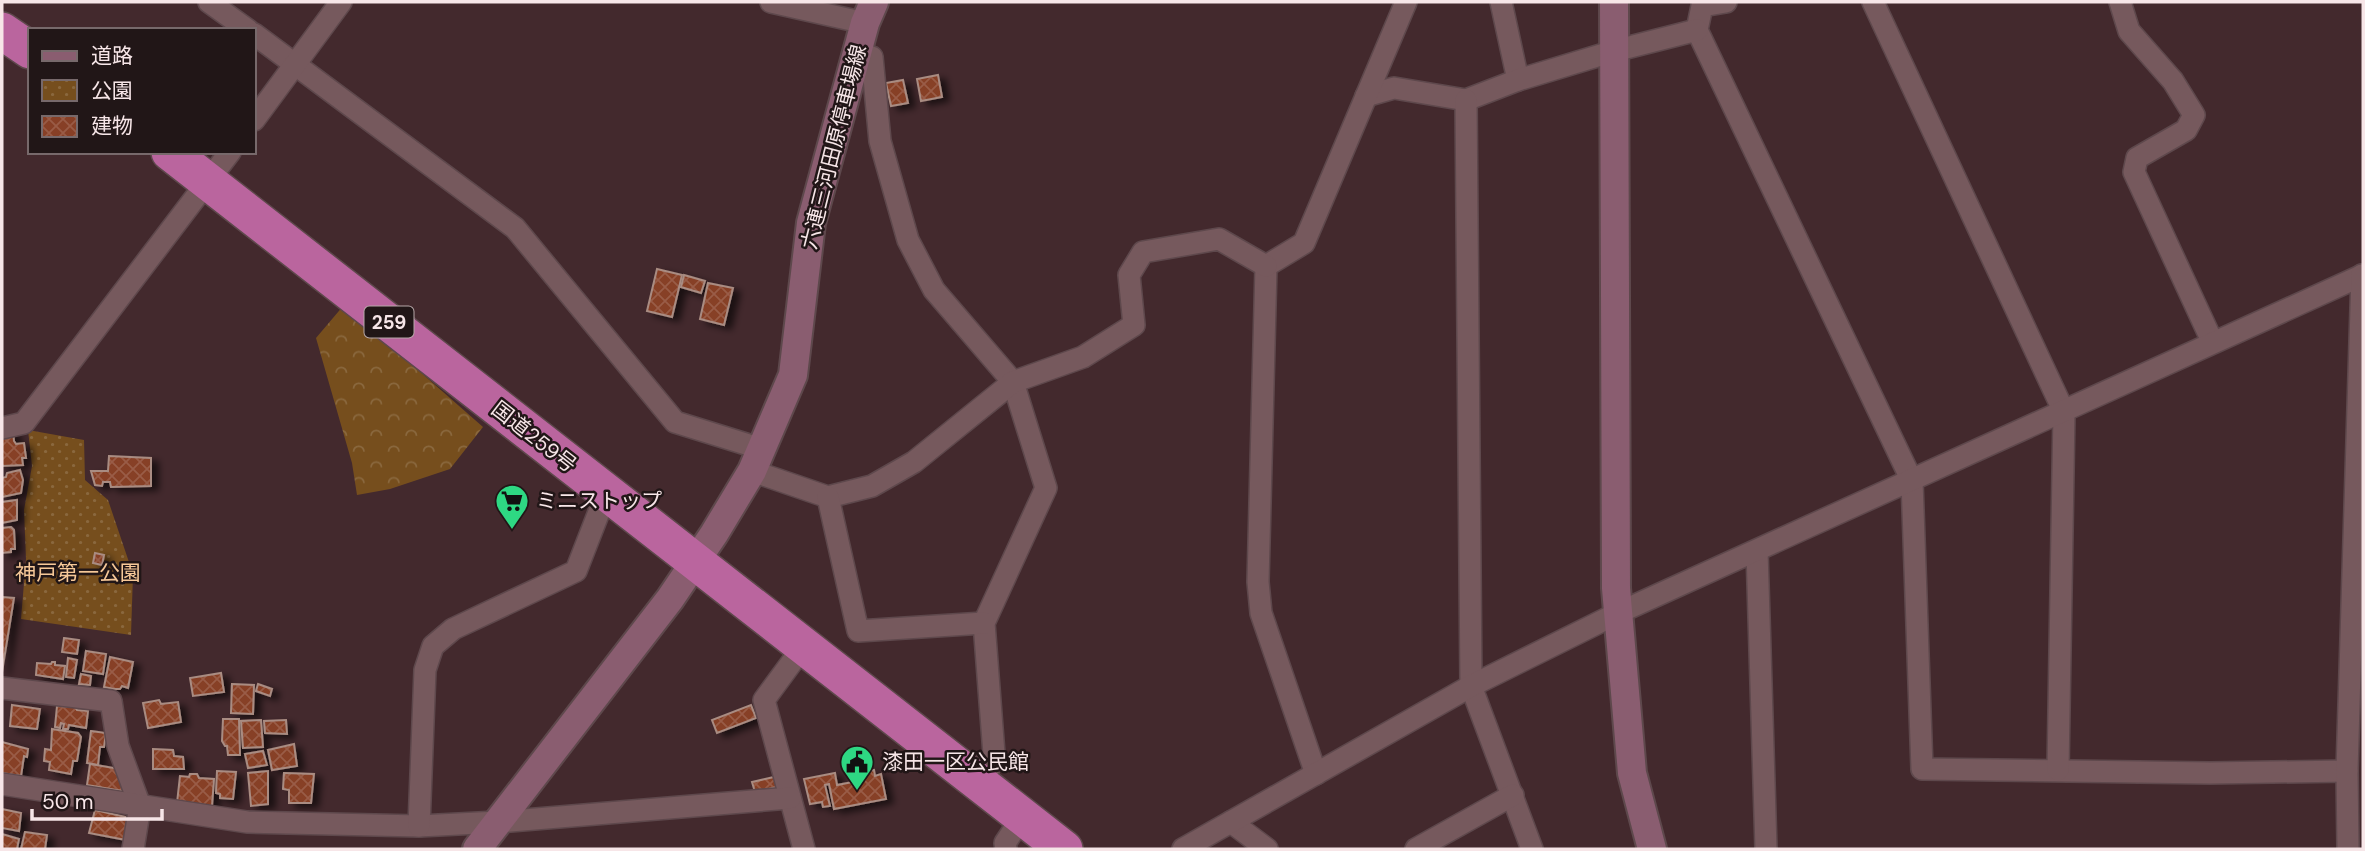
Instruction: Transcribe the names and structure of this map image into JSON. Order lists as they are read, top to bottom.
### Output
{
  "streets": {
    "highway": ["259", "国道259号"],
    "street": ["六連三河田原停車場線"]
  },
  "crossings": [
    ["六連三河田原停車場線", "国道259号"]
  ],
  "parks": ["神戸第一公園"],
  "places": {
    "supermarket": ["ミニストップ"],
    "public building": ["漆田一区公民館"]
  },
  "legend": ["道路", "公園", "建物"],
  "scale_bar": "50 m"
}
